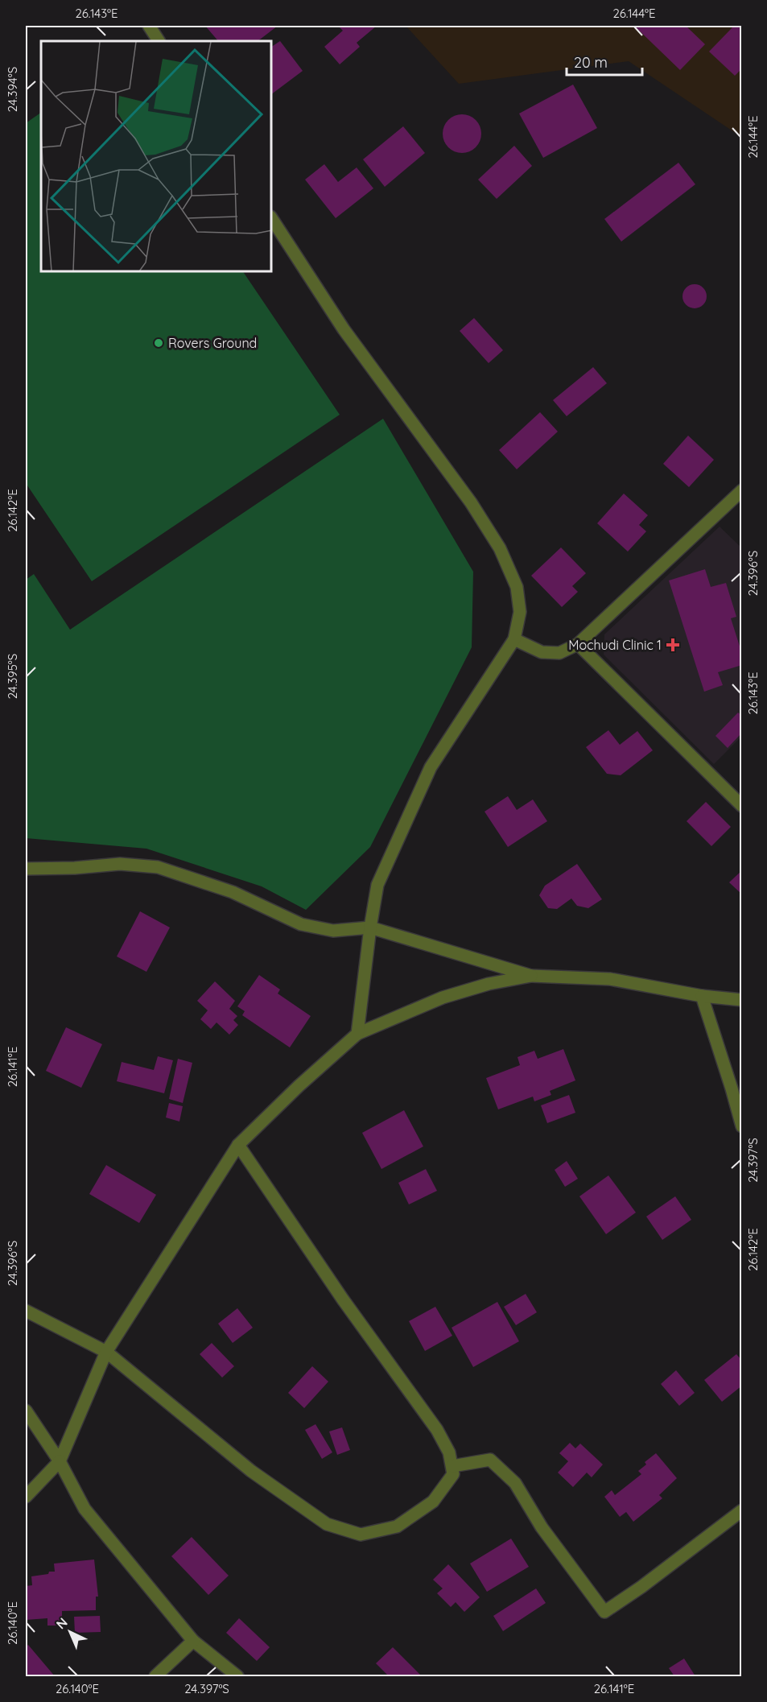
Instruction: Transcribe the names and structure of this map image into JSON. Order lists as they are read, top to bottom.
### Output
{
  "places": {
    "other": ["Rovers Ground"],
    "health": ["Mochudi Clinic 1"]
  },
  "scale_bar": "20 m",
  "north": "top left",
  "coordinates": [
    "26.143°E",
    "26.144°E",
    "24.394°S",
    "26.142°E",
    "24.396°S",
    "24.395°S",
    "26.141°E",
    "24.397°S",
    "26.140°E"
  ]
}
